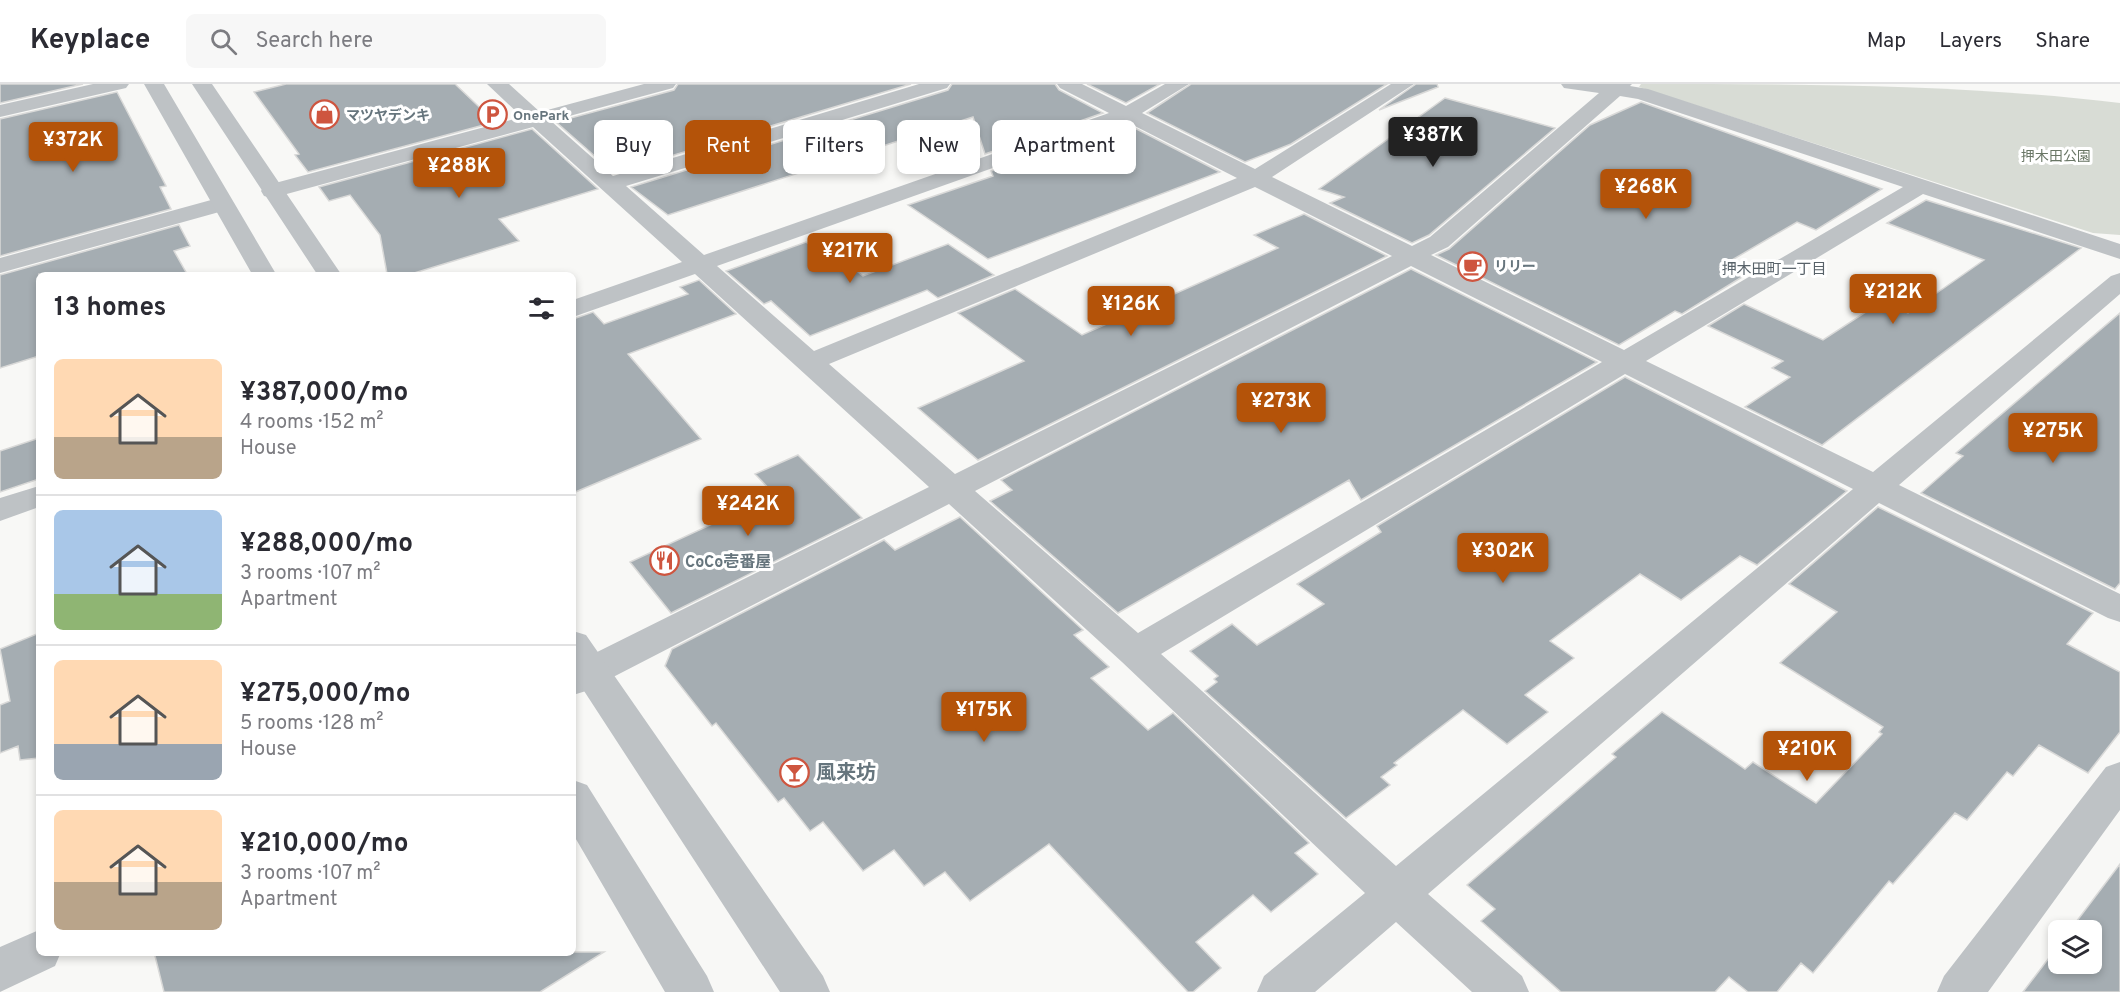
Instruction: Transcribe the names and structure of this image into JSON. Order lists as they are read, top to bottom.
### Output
{
  "districts": ["押木田町一丁目"],
  "parks": ["押木田公園"],
  "places": {
    "shop": ["マツヤデンキ"],
    "parking": ["OnePark"],
    "cafe": ["リリー"],
    "restaurant": ["CoCo壱番屋"],
    "bar": ["風来坊"]
  },
  "page": {
    "header": "Keyplace",
    "search": "Search here",
    "nav": ["Map", "Layers", "Share"],
    "price": [
      "¥387K",
      "¥372K",
      "¥288K",
      "¥268K",
      "¥217K",
      "¥212K",
      "¥126K",
      "¥273K",
      "¥275K",
      "¥242K",
      "¥302K",
      "¥175K",
      "¥210K"
    ],
    "chip": [
      "Buy",
      "Rent",
      "Filters",
      "New",
      "Apartment"
    ],
    "heading": "13 homes",
    "list": [
      {
        "name": "¥387,000/mo",
        "note": "4 rooms · 152 m² · House"
      },
      {
        "name": "¥288,000/mo",
        "note": "3 rooms · 107 m² · Apartment"
      },
      {
        "name": "¥275,000/mo",
        "note": "5 rooms · 128 m² · House"
      },
      {
        "name": "¥210,000/mo",
        "note": "3 rooms · 107 m² · Apartment"
      }
    ]
  }
}
